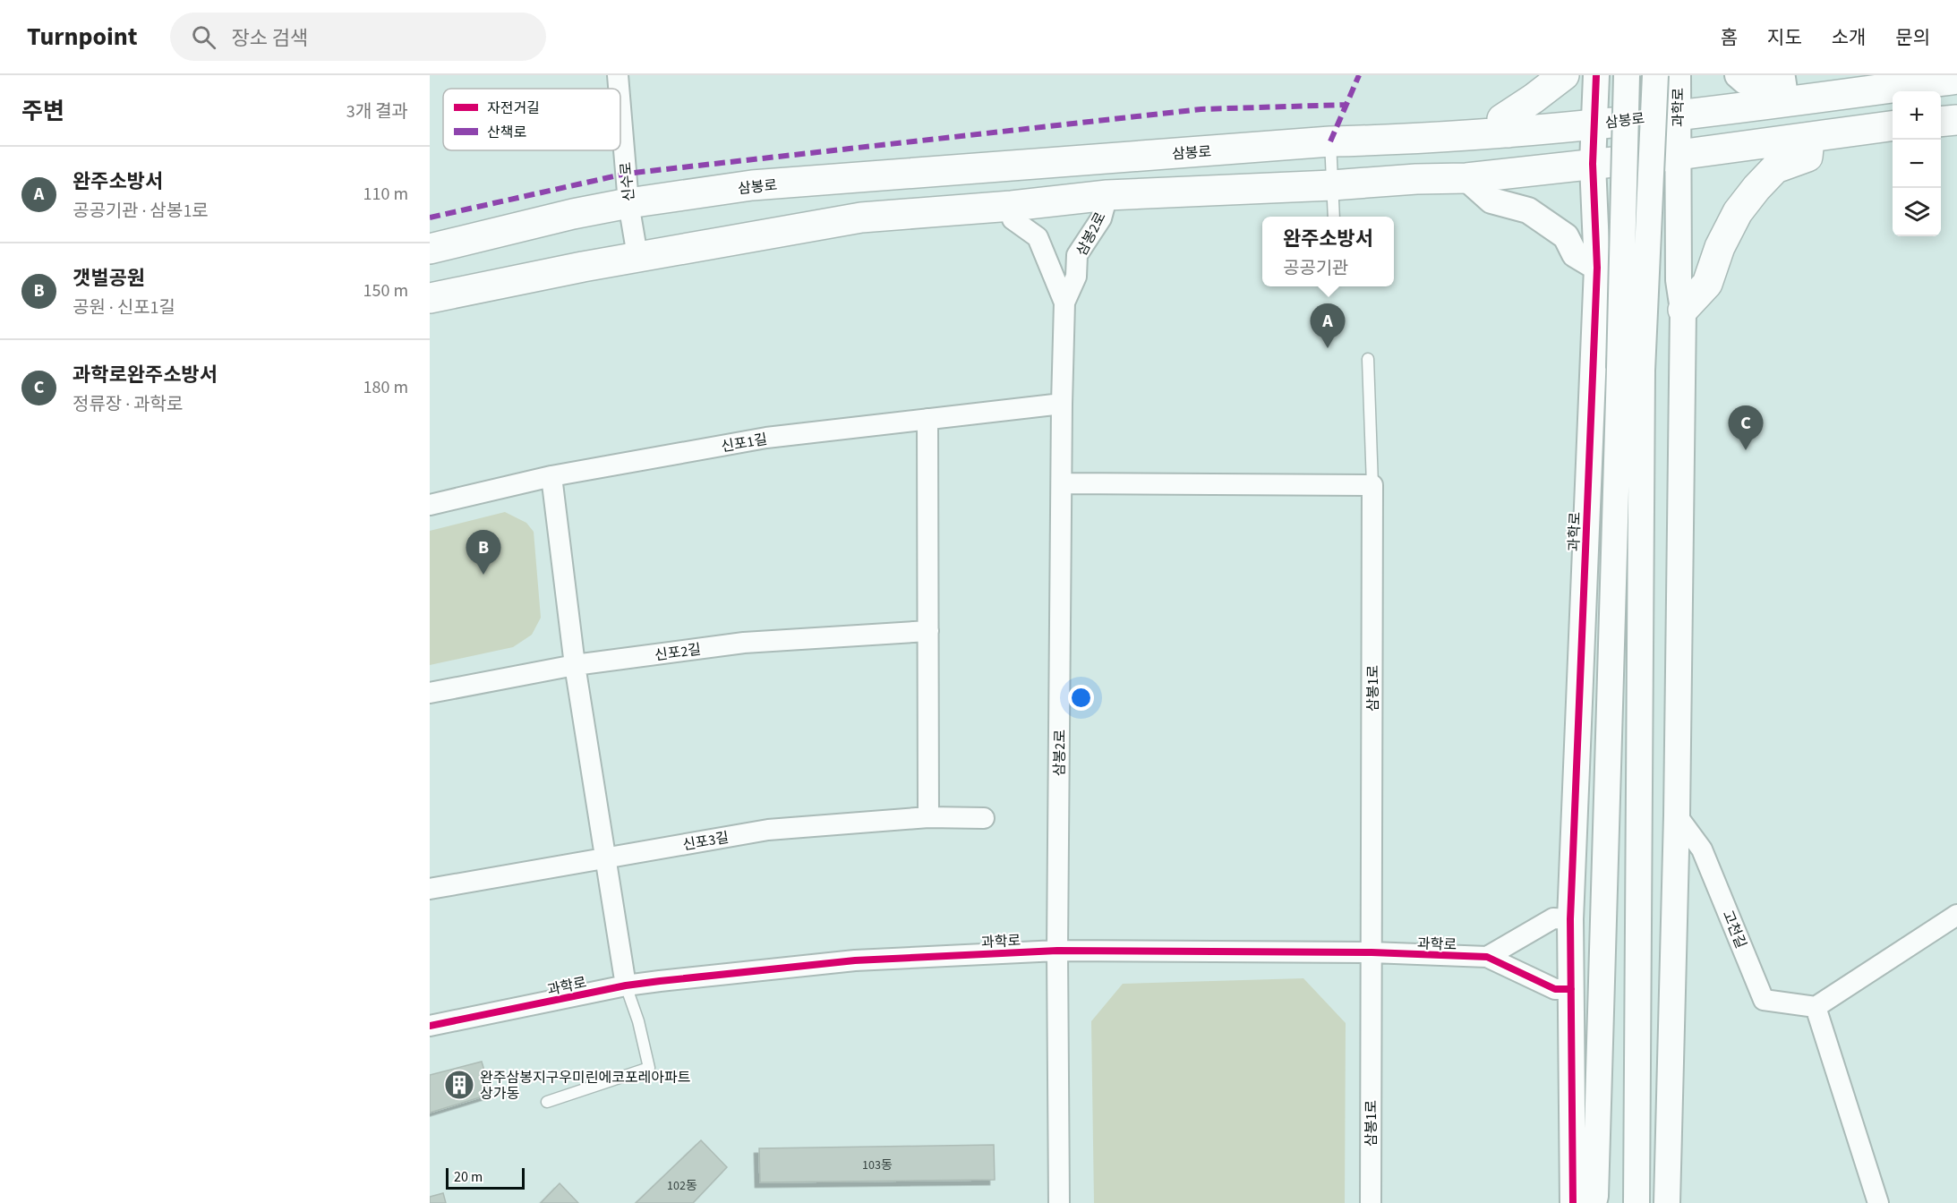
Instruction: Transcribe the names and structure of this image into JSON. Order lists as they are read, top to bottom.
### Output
{
  "streets": {
    "main road": ["삼봉로"],
    "street": [
      "과학로",
      "신수로",
      "삼봉2로",
      "신포1길",
      "신포2길",
      "삼봉1로",
      "신포3길",
      "고천길"
    ]
  },
  "crossings": [
    ["과학로", "삼봉로"],
    ["과학로", "삼봉2로"],
    ["과학로", "삼봉1로"],
    ["과학로", "고천길"],
    ["삼봉로", "신수로"],
    ["삼봉2로", "신포1길"]
  ],
  "places": {
    "building": ["완주삼봉지구우미린에코포레아파트 상가동"]
  },
  "house_numbers": ["103동", "102동"],
  "legend": ["자전거길", "산책로"],
  "scale_bar": "20 m",
  "page": {
    "header": "Turnpoint",
    "search": "장소 검색",
    "nav": [
      "홈",
      "지도",
      "소개",
      "문의"
    ],
    "heading": ["주변", "3개 결과"],
    "map_buttons": ["+", "−"],
    "list": [
      {
        "mark": "A",
        "name": "완주소방서",
        "note": "공공기관 · 삼봉1로",
        "value": "110 m"
      },
      {
        "mark": "B",
        "name": "갯벌공원",
        "note": "공원 · 신포1길",
        "value": "150 m"
      },
      {
        "mark": "C",
        "name": "과학로완주소방서",
        "note": "정류장 · 과학로",
        "value": "180 m"
      }
    ],
    "popup": ["완주소방서", "공공기관"],
    "pins": ["A", "C", "B"],
    "scale": "20 m"
  }
}
